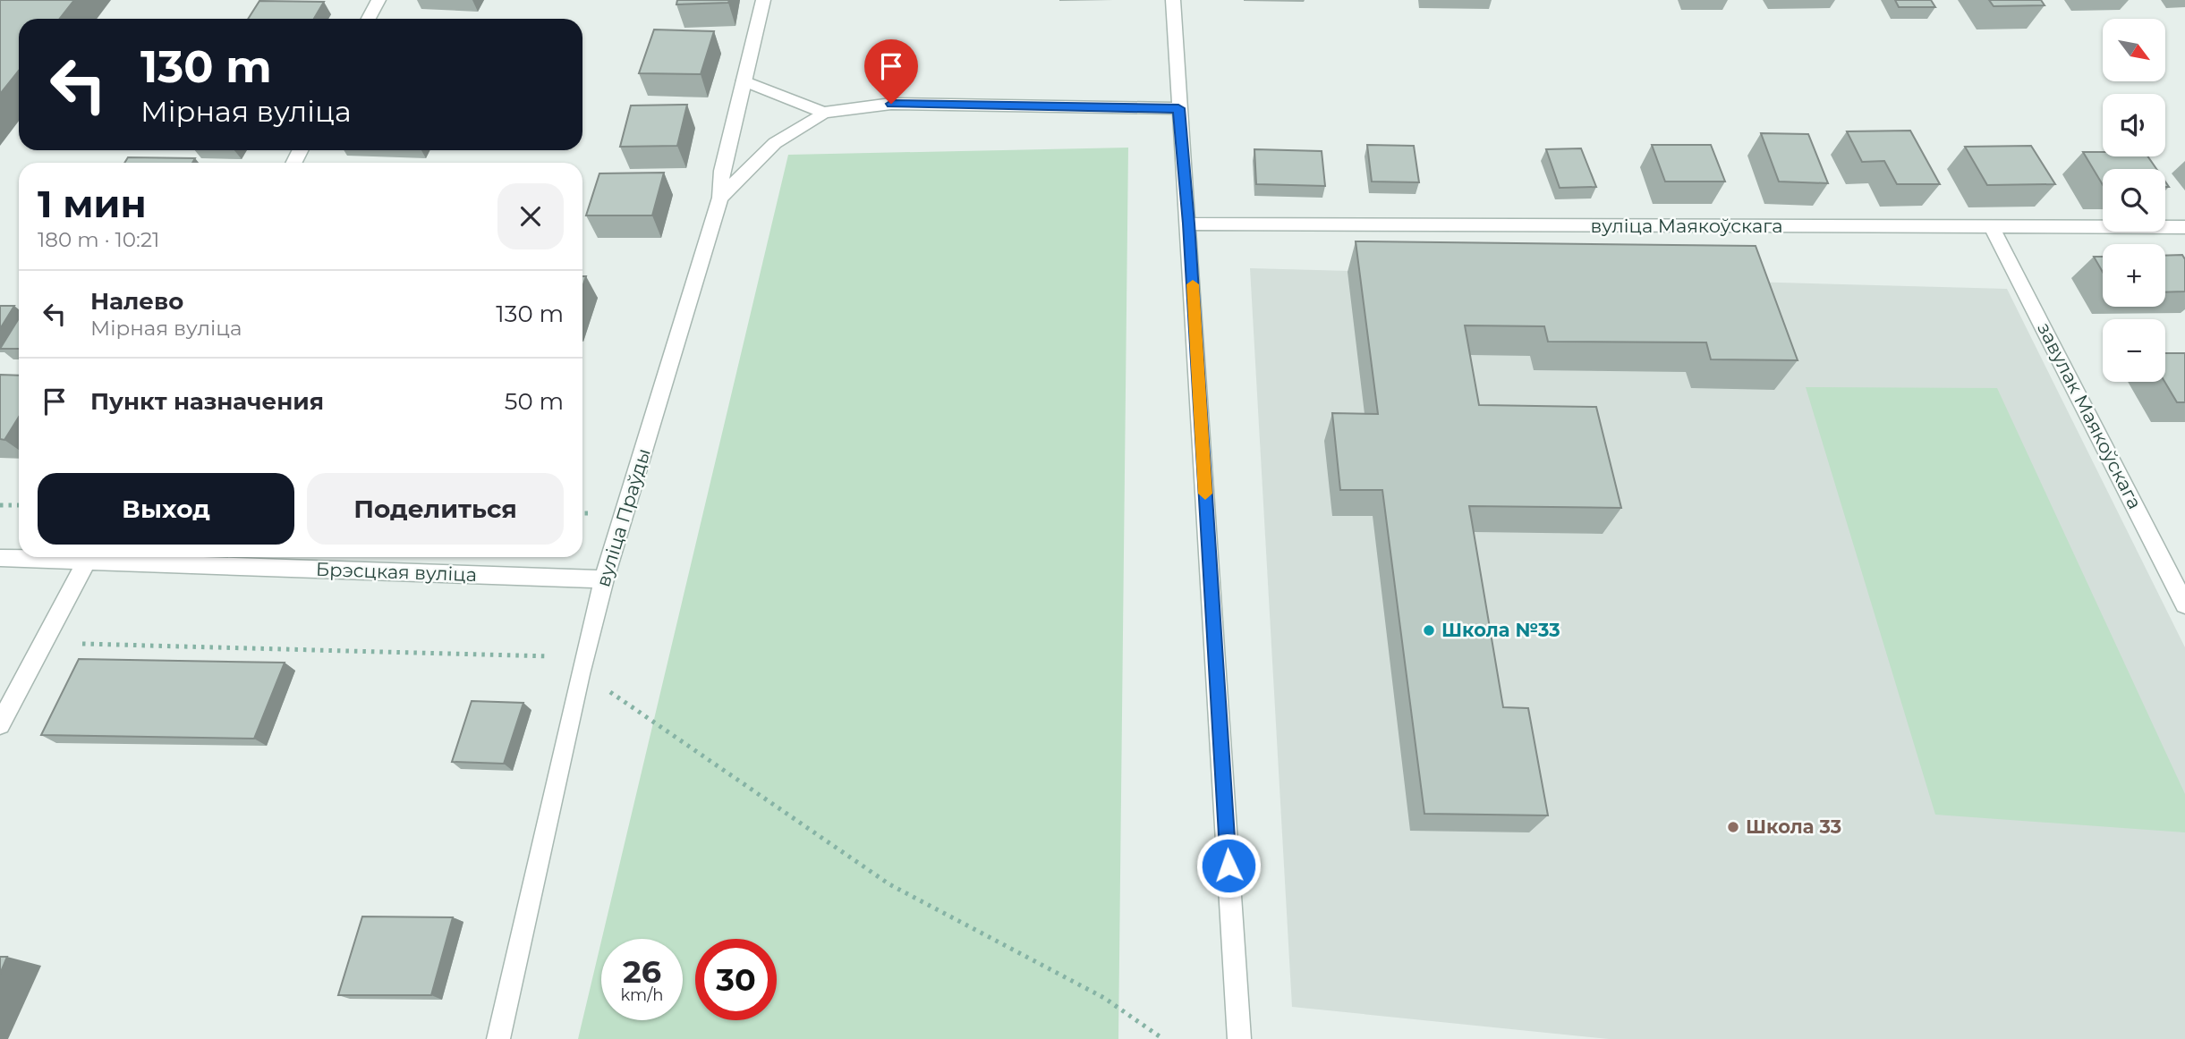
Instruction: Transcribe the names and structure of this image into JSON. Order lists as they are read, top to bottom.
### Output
{
  "streets": {
    "street": [
      "вуліца Маякоўскага",
      "завулак Маякоўскага",
      "вуліца Праўды",
      "Брэсцкая вуліца"
    ]
  },
  "crossings": [
    ["вуліца Маякоўскага", "завулак Маякоўскага"],
    ["вуліца Праўды", "Брэсцкая вуліца"]
  ],
  "places": ["Школа №33", "Школа 33"],
  "north": "bottom right",
  "page": {
    "map_buttons": ["+", "−"],
    "turn": ["130 m", "Мірная вуліца"],
    "heading": ["1 мин", "180 m · 10:21"],
    "list": [
      {
        "name": "Налево",
        "note": "Мірная вуліца",
        "value": "130 m"
      },
      {
        "name": "Пункт назначения",
        "value": "50 m"
      }
    ],
    "buttons": ["Выход", "Поделиться"],
    "speed": "26 km/h",
    "limit": "30"
  }
}
